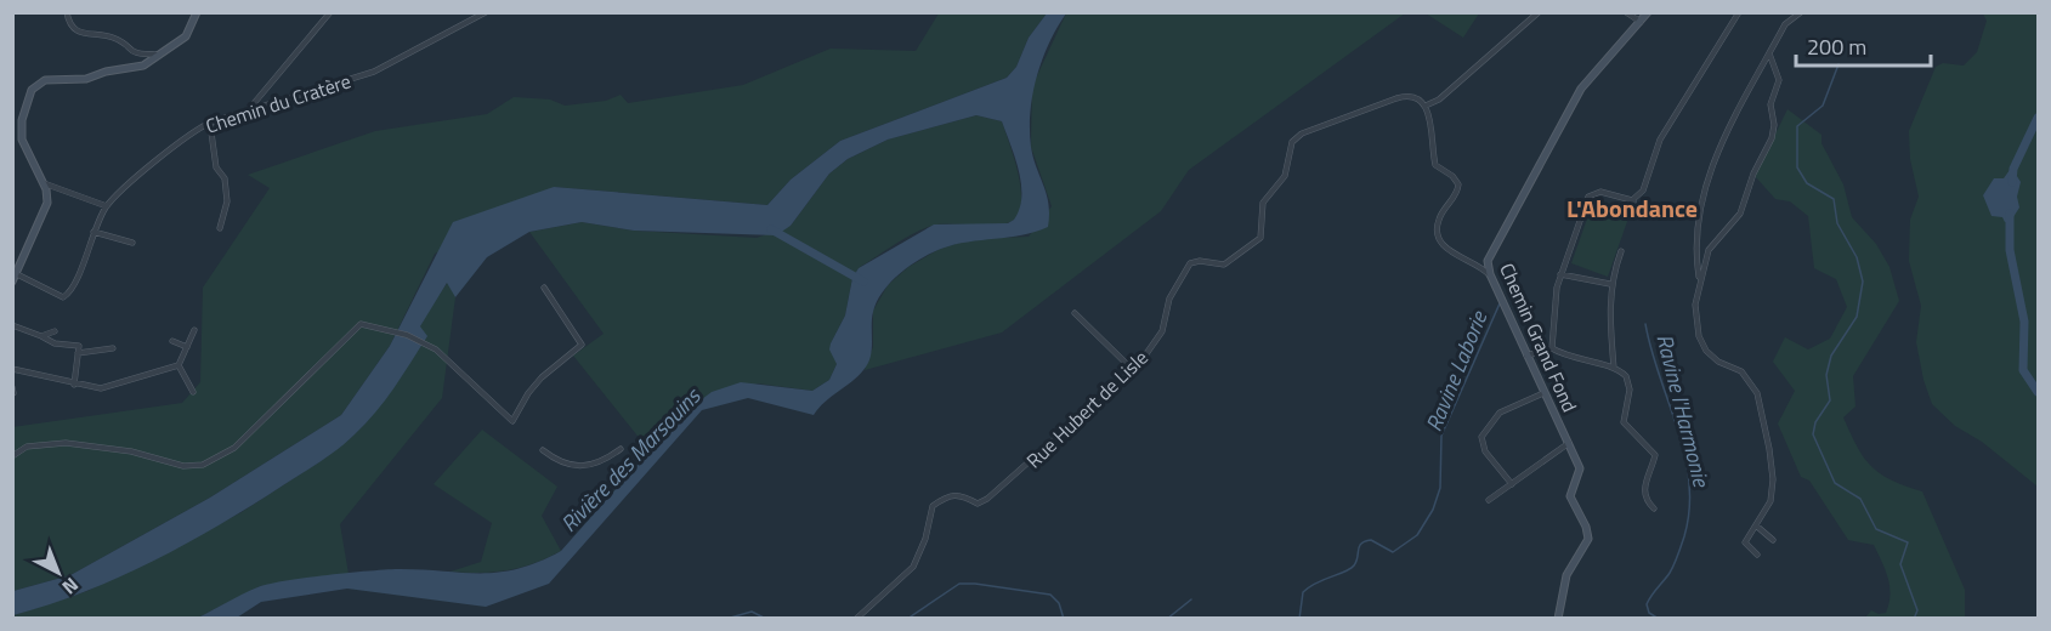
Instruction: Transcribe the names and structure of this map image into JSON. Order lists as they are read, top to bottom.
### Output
{
  "streets": {
    "street": ["Chemin du Cratère", "Chemin Grand Fond", "Rue Hubert de Lisle"]
  },
  "districts": ["L'Abondance"],
  "water": ["Ravine Laborie", "Ravine l'Harmonie", "Rivière des Marsouins"],
  "scale_bar": "200 m",
  "north": "bottom right"
}
